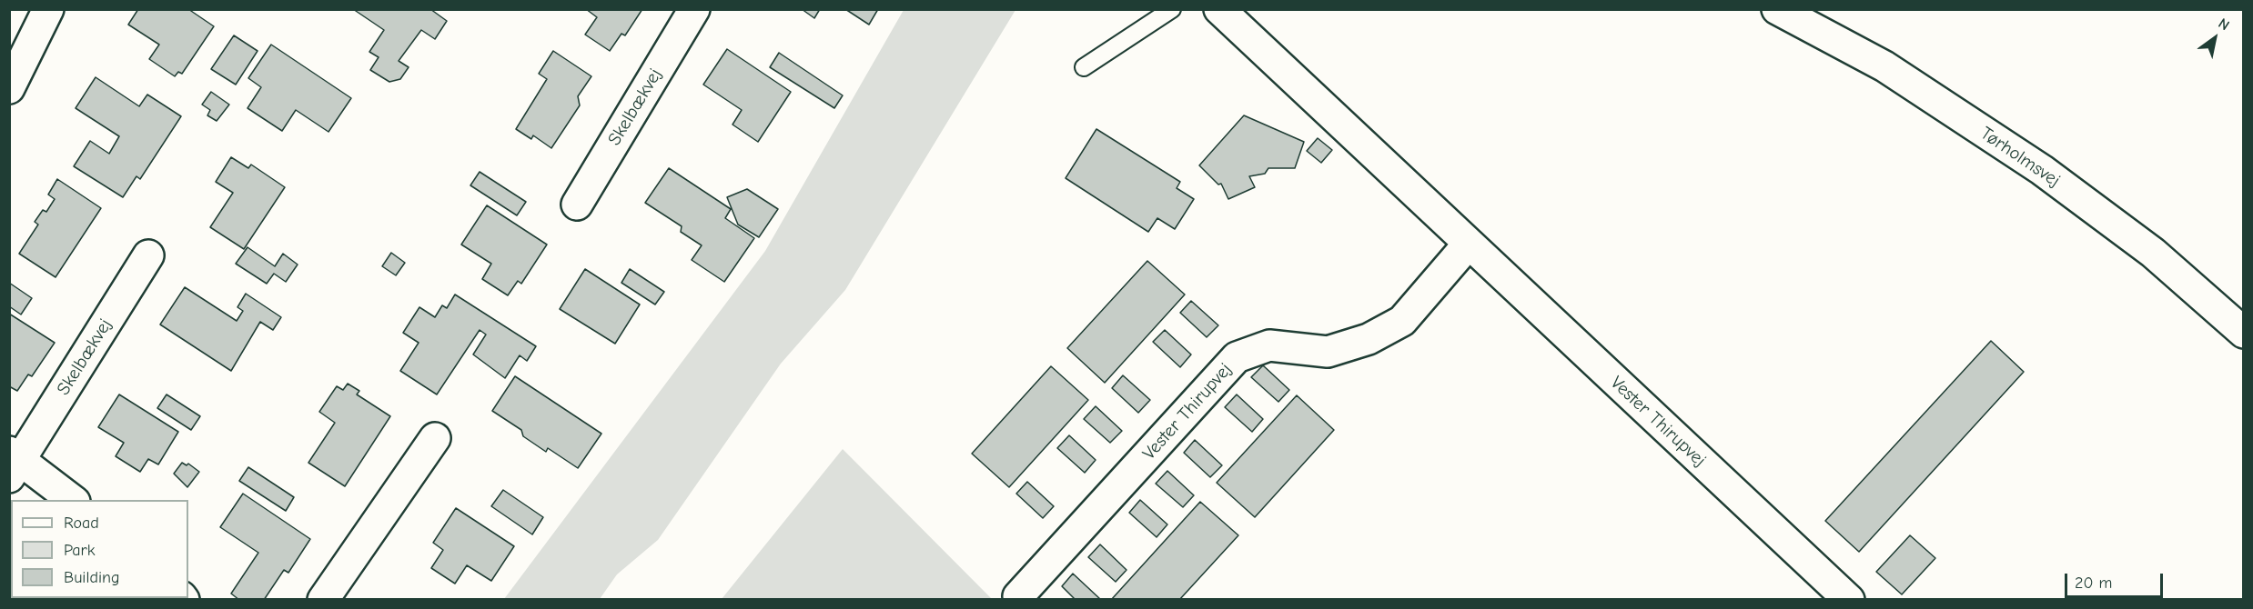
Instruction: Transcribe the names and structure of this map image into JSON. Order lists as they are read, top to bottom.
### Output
{
  "streets": {
    "street": ["Skelbækvej", "Tørholmsvej", "Vester Thirupvej"]
  },
  "legend": ["Road", "Park", "Building"],
  "scale_bar": "20 m",
  "north": "top right"
}
